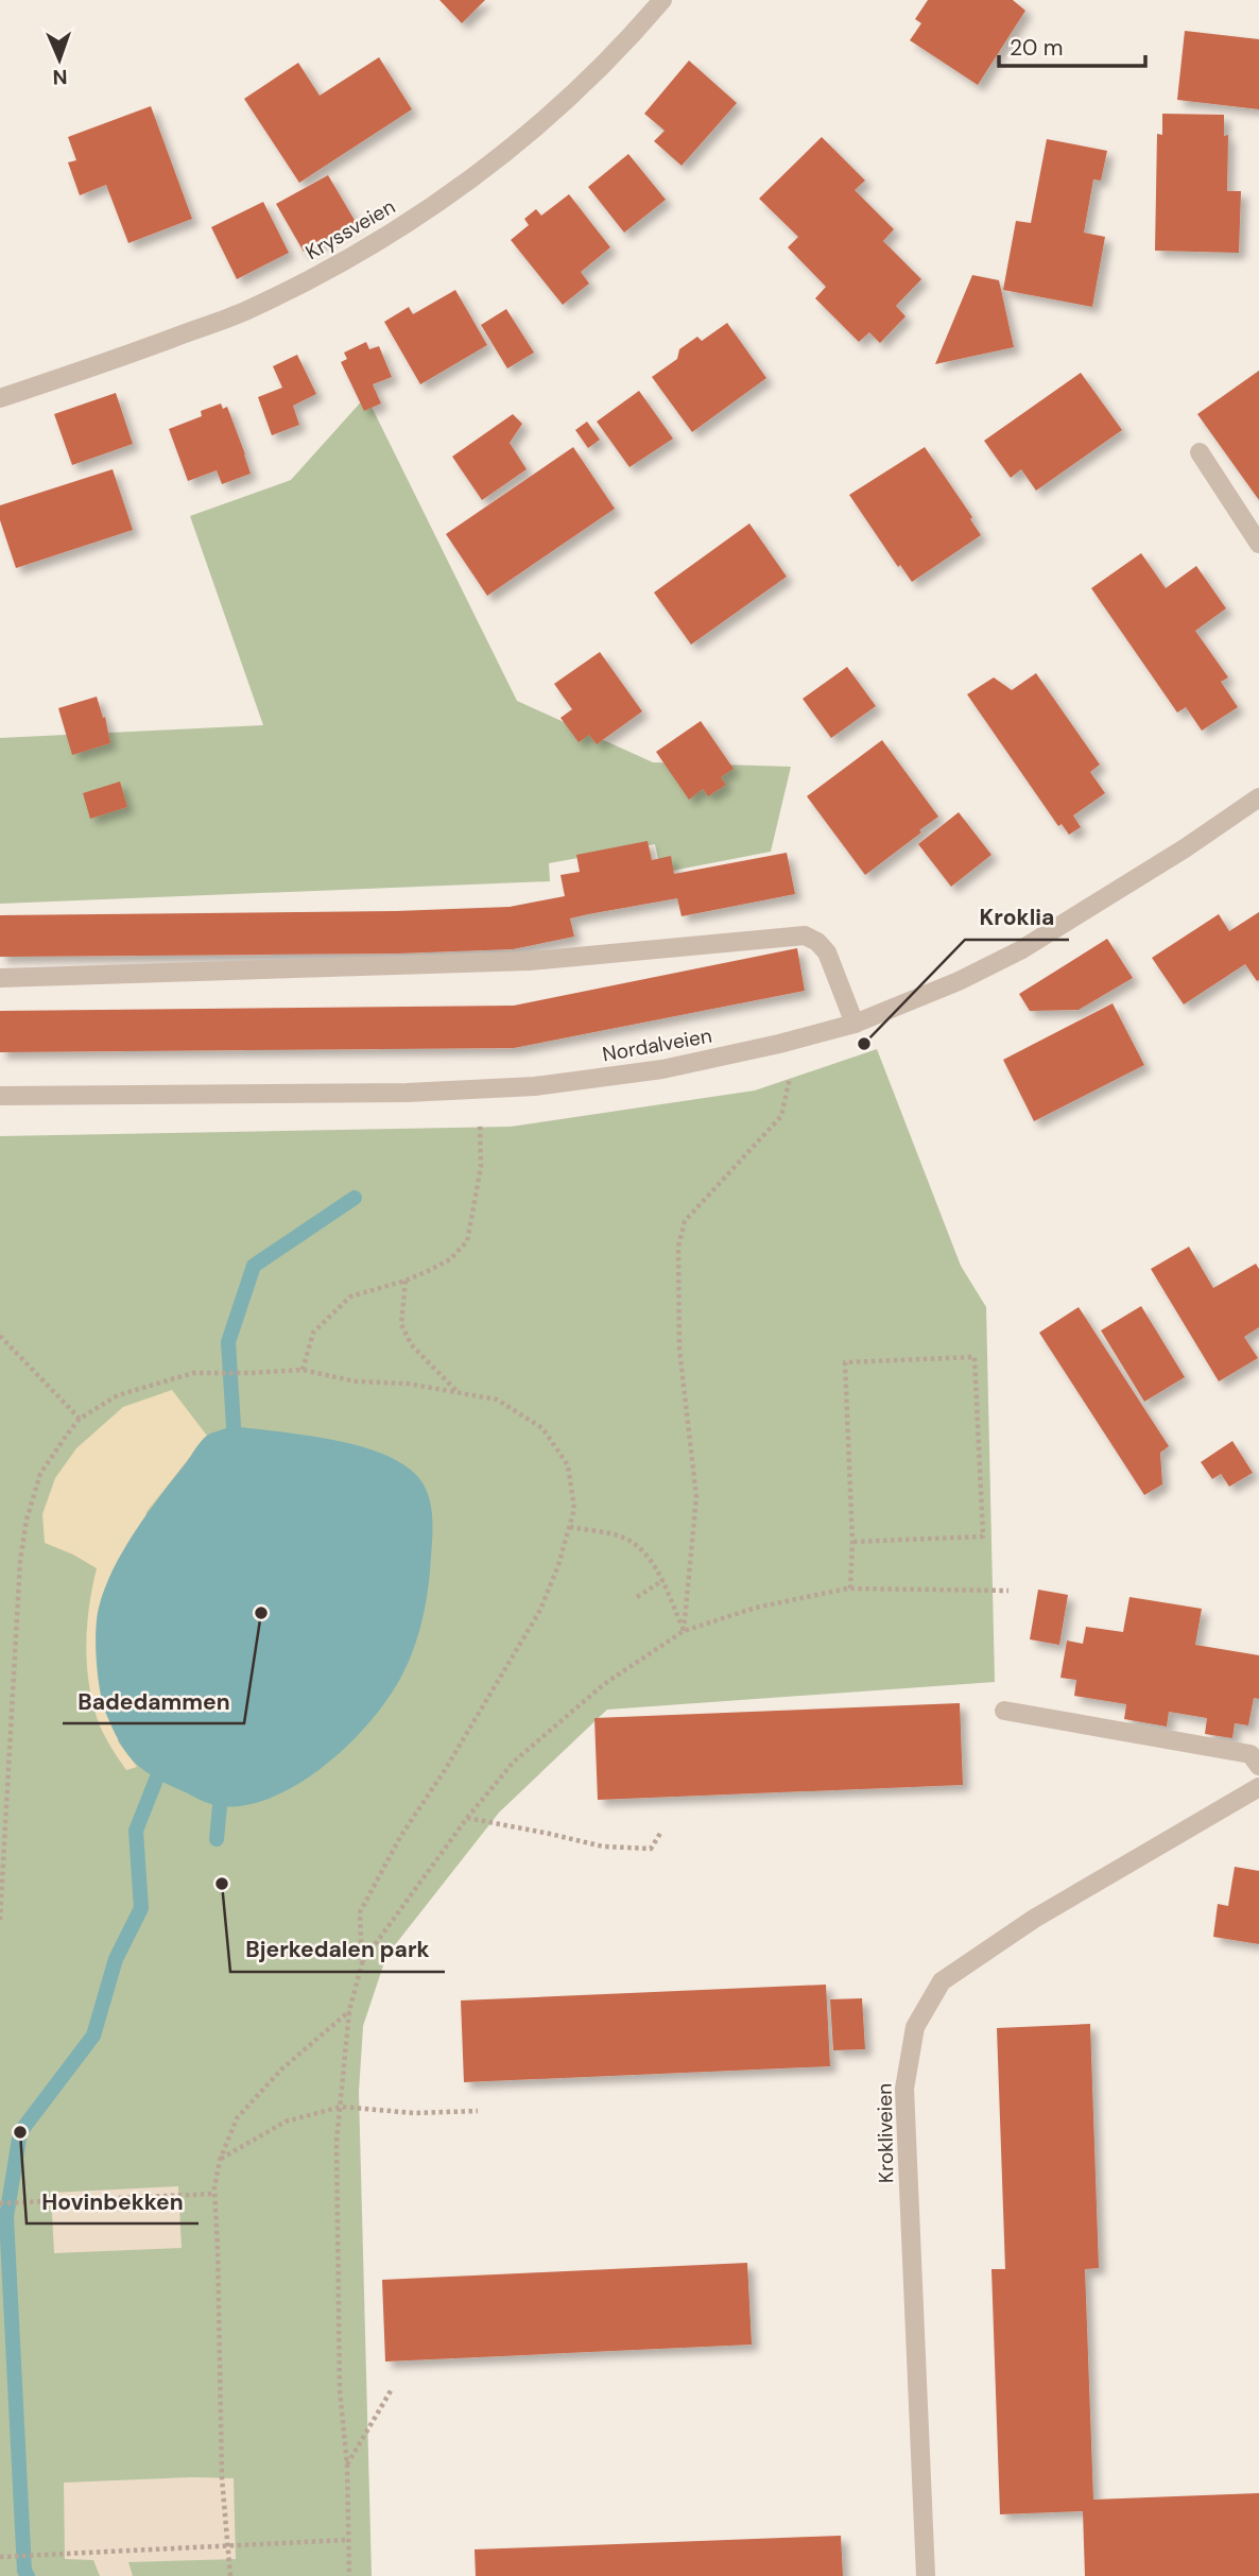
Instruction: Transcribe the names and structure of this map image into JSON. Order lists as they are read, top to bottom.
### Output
{
  "streets": {
    "street": ["Kryssveien", "Nordalveien", "Krokliveien"]
  },
  "places": [
    "Kroklia",
    "Badedammen",
    "Bjerkedalen park",
    "Hovinbekken"
  ],
  "scale_bar": "20 m",
  "north": "bottom"
}
